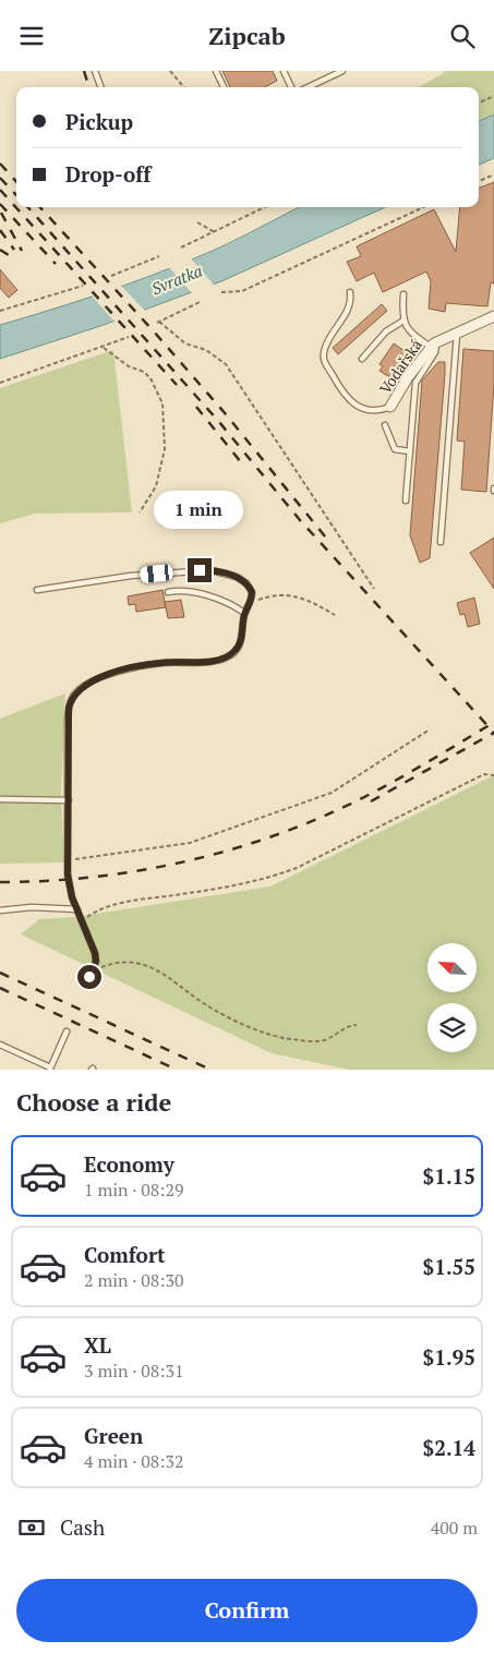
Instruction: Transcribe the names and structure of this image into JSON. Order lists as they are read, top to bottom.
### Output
{
  "streets": {
    "street": ["Vodařská"]
  },
  "water": ["Svratka"],
  "north": "top left",
  "page": {
    "header": "Zipcab",
    "banner": ["Pickup", "Drop-off"],
    "bubble": "1 min",
    "heading": "Choose a ride",
    "list": [
      {
        "name": "Economy",
        "note": "1 min · 08:29",
        "value": "$1.15"
      },
      {
        "name": "Comfort",
        "note": "2 min · 08:30",
        "value": "$1.55"
      },
      {
        "name": "XL",
        "note": "3 min · 08:31",
        "value": "$1.95"
      },
      {
        "name": "Green",
        "note": "4 min · 08:32",
        "value": "$2.14"
      }
    ],
    "pay": ["Cash", "400 m"],
    "buttons": "Confirm"
  }
}
